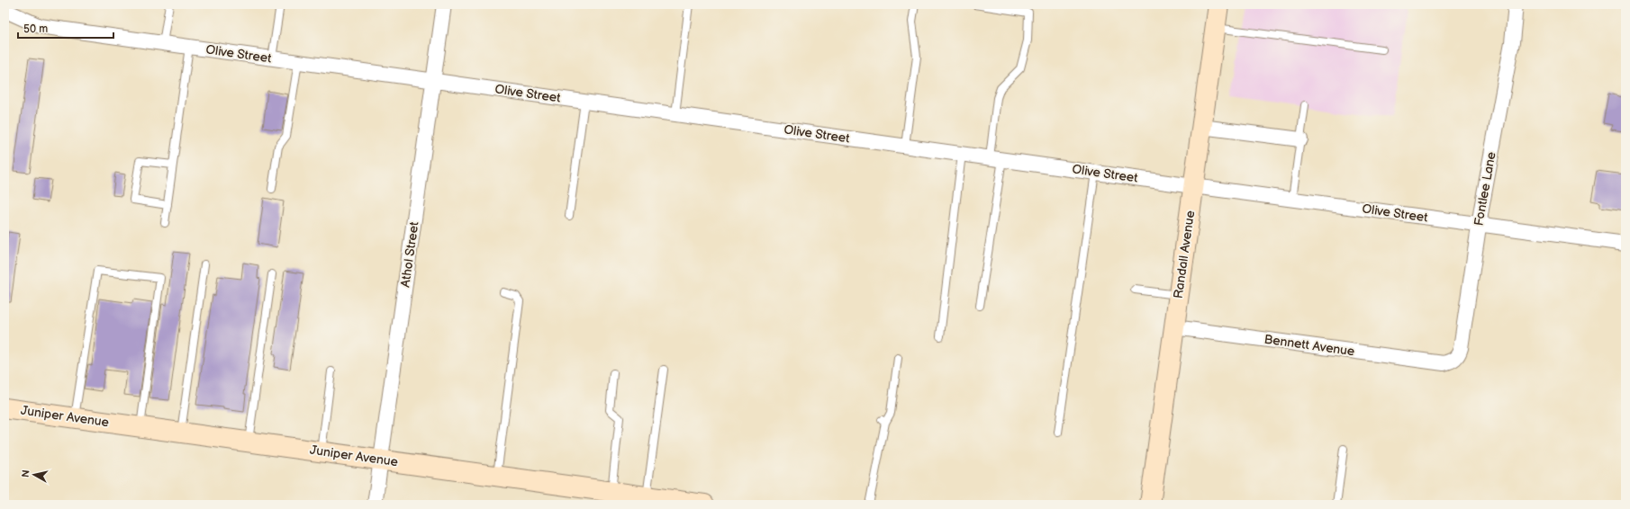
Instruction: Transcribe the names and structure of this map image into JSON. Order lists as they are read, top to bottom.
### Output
{
  "streets": {
    "street": [
      "Olive Street",
      "Fontlee Lane",
      "Athol Street",
      "Randall Avenue",
      "Bennett Avenue",
      "Juniper Avenue"
    ]
  },
  "crossings": [
    ["Olive Street", "Fontlee Lane"],
    ["Olive Street", "Athol Street"],
    ["Olive Street", "Randall Avenue"],
    ["Fontlee Lane", "Bennett Avenue"],
    ["Athol Street", "Juniper Avenue"],
    ["Randall Avenue", "Bennett Avenue"]
  ],
  "scale_bar": "50 m",
  "north": "left"
}
